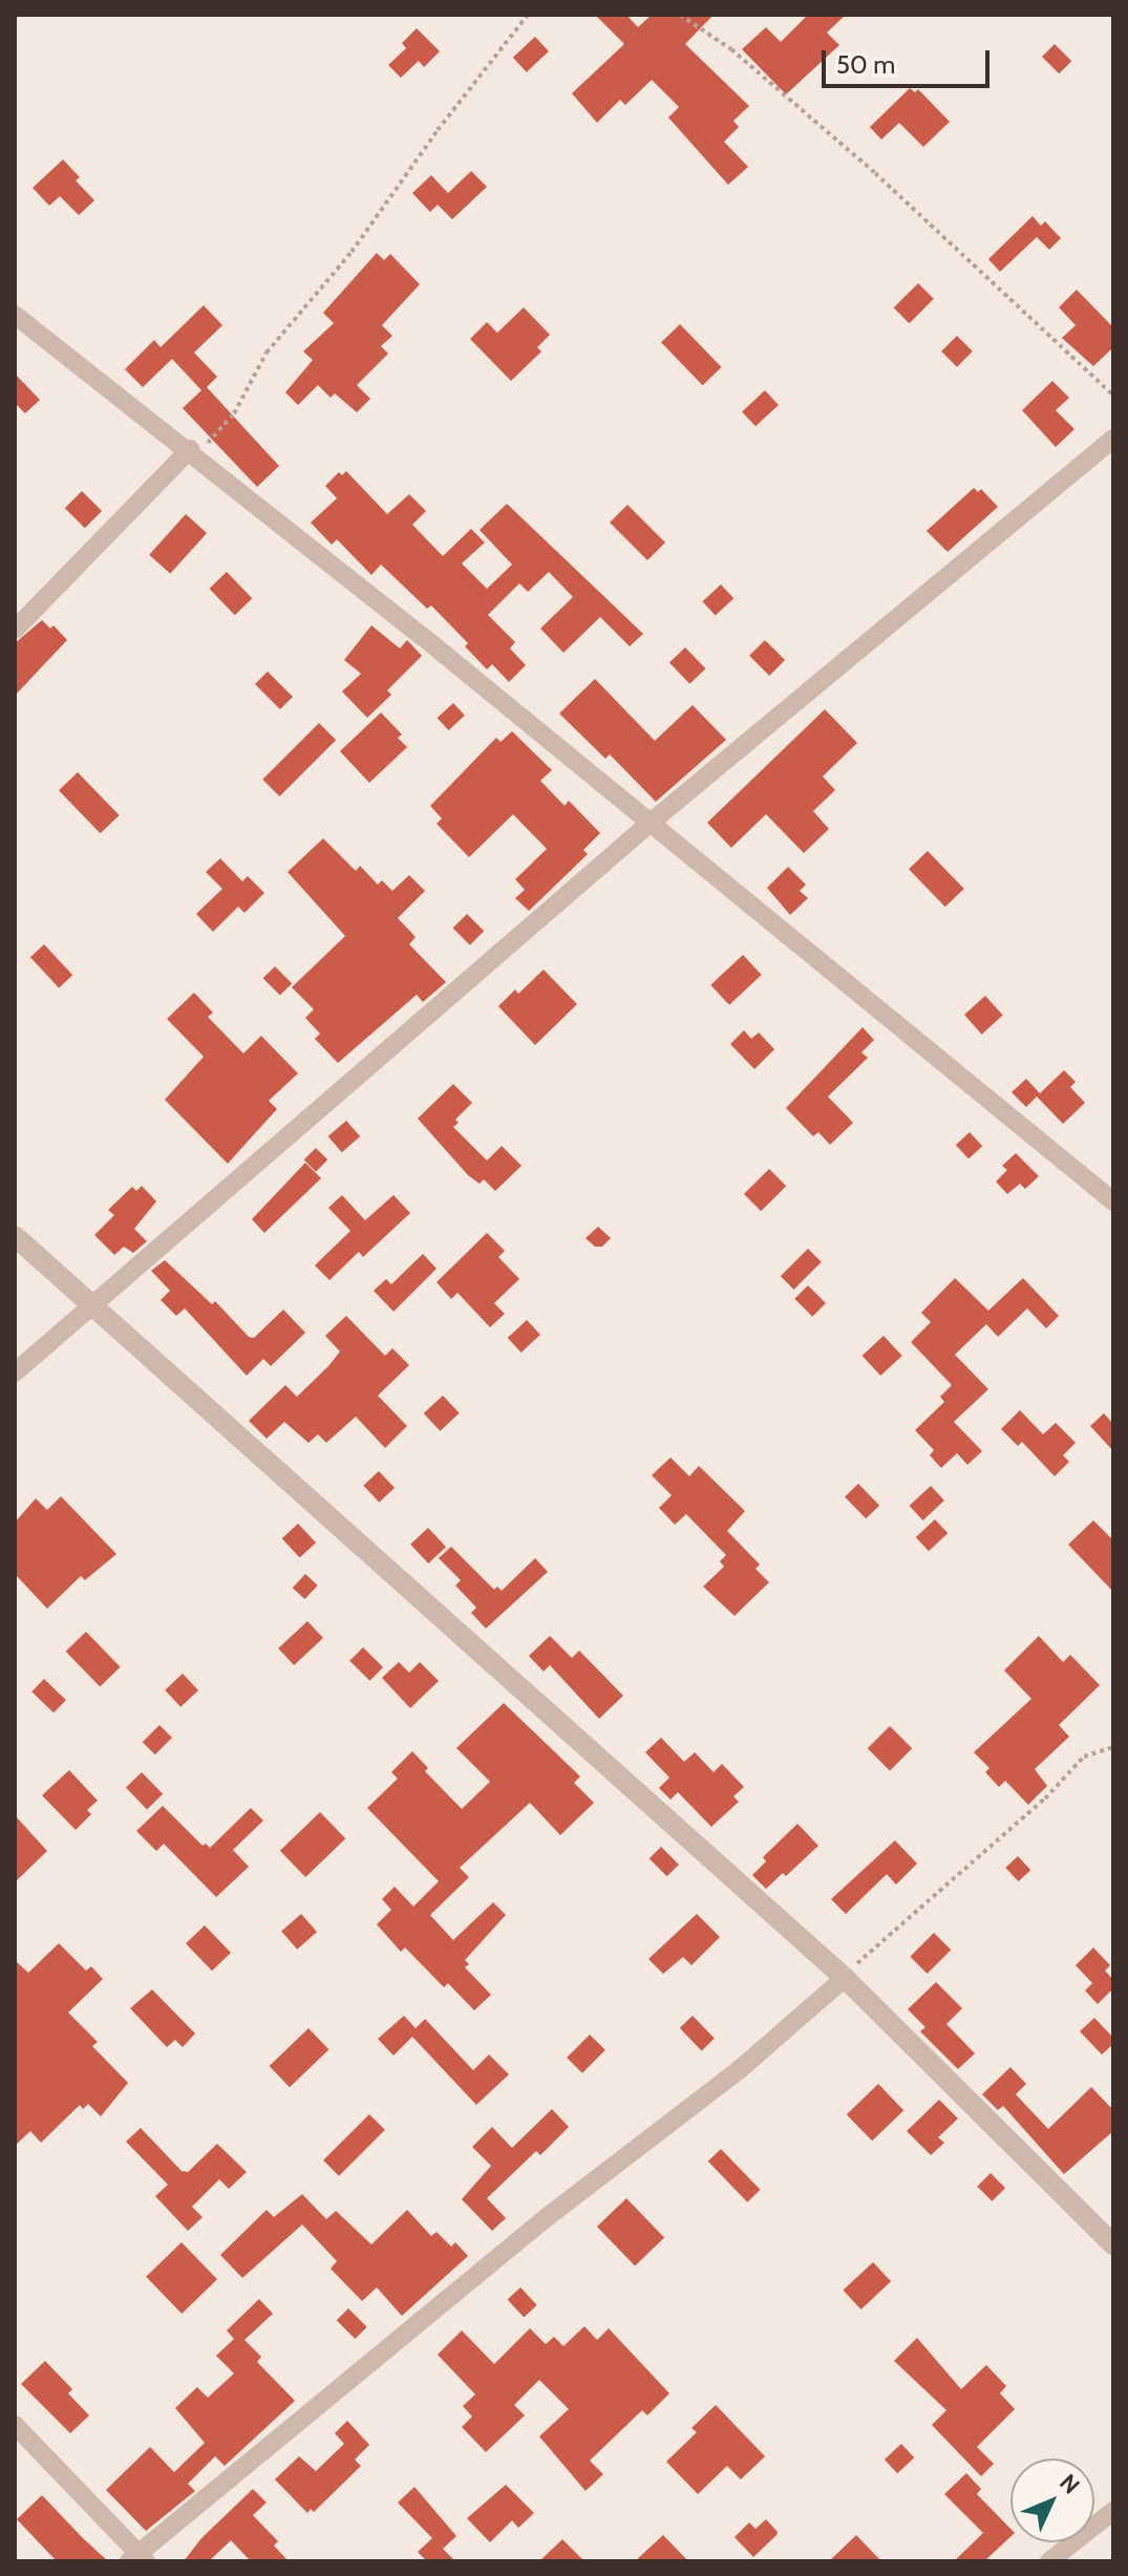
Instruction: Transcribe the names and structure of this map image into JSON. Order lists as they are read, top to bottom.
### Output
{
  "scale_bar": "50 m",
  "north": "top right"
}
